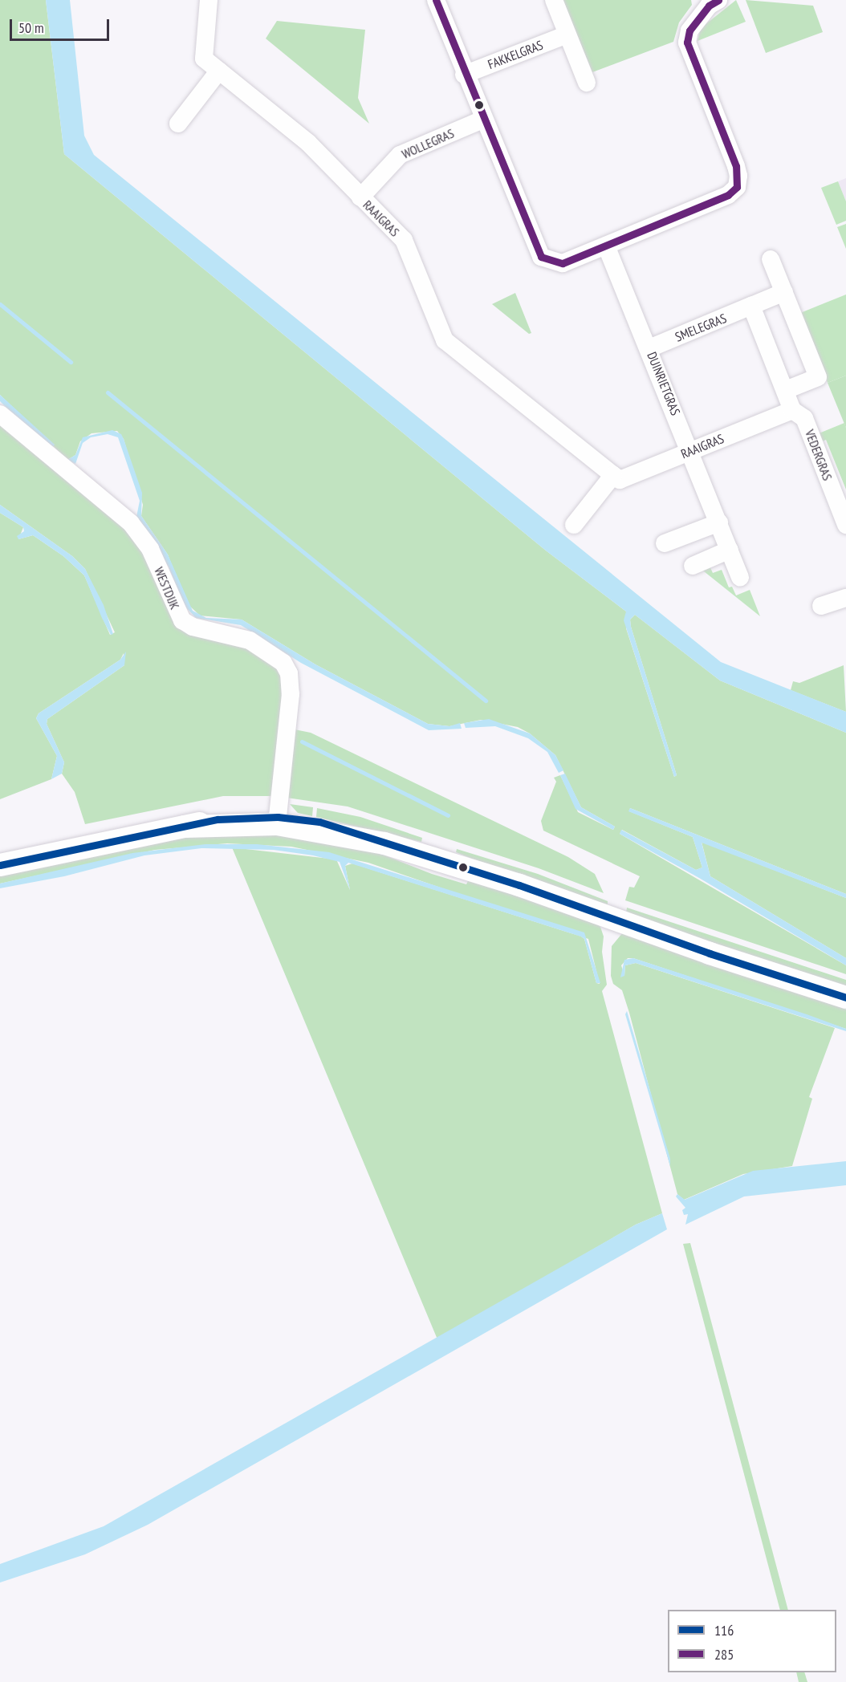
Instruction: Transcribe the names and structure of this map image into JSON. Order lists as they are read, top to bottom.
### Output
{
  "streets": {
    "street": [
      "FAKKELGRAS",
      "WOLLEGRAS",
      "RAAIGRAS",
      "SMELEGRAS",
      "DUINRIETGRAS",
      "VEDERGRAS",
      "WESTDIJK"
    ]
  },
  "crossings": [
    ["WOLLEGRAS", "RAAIGRAS"],
    ["RAAIGRAS", "DUINRIETGRAS"],
    ["RAAIGRAS", "VEDERGRAS"],
    ["SMELEGRAS", "DUINRIETGRAS"],
    ["SMELEGRAS", "VEDERGRAS"]
  ],
  "lines": ["transit line 285", "transit line 116"],
  "legend": ["116", "285"],
  "scale_bar": "50 m"
}
